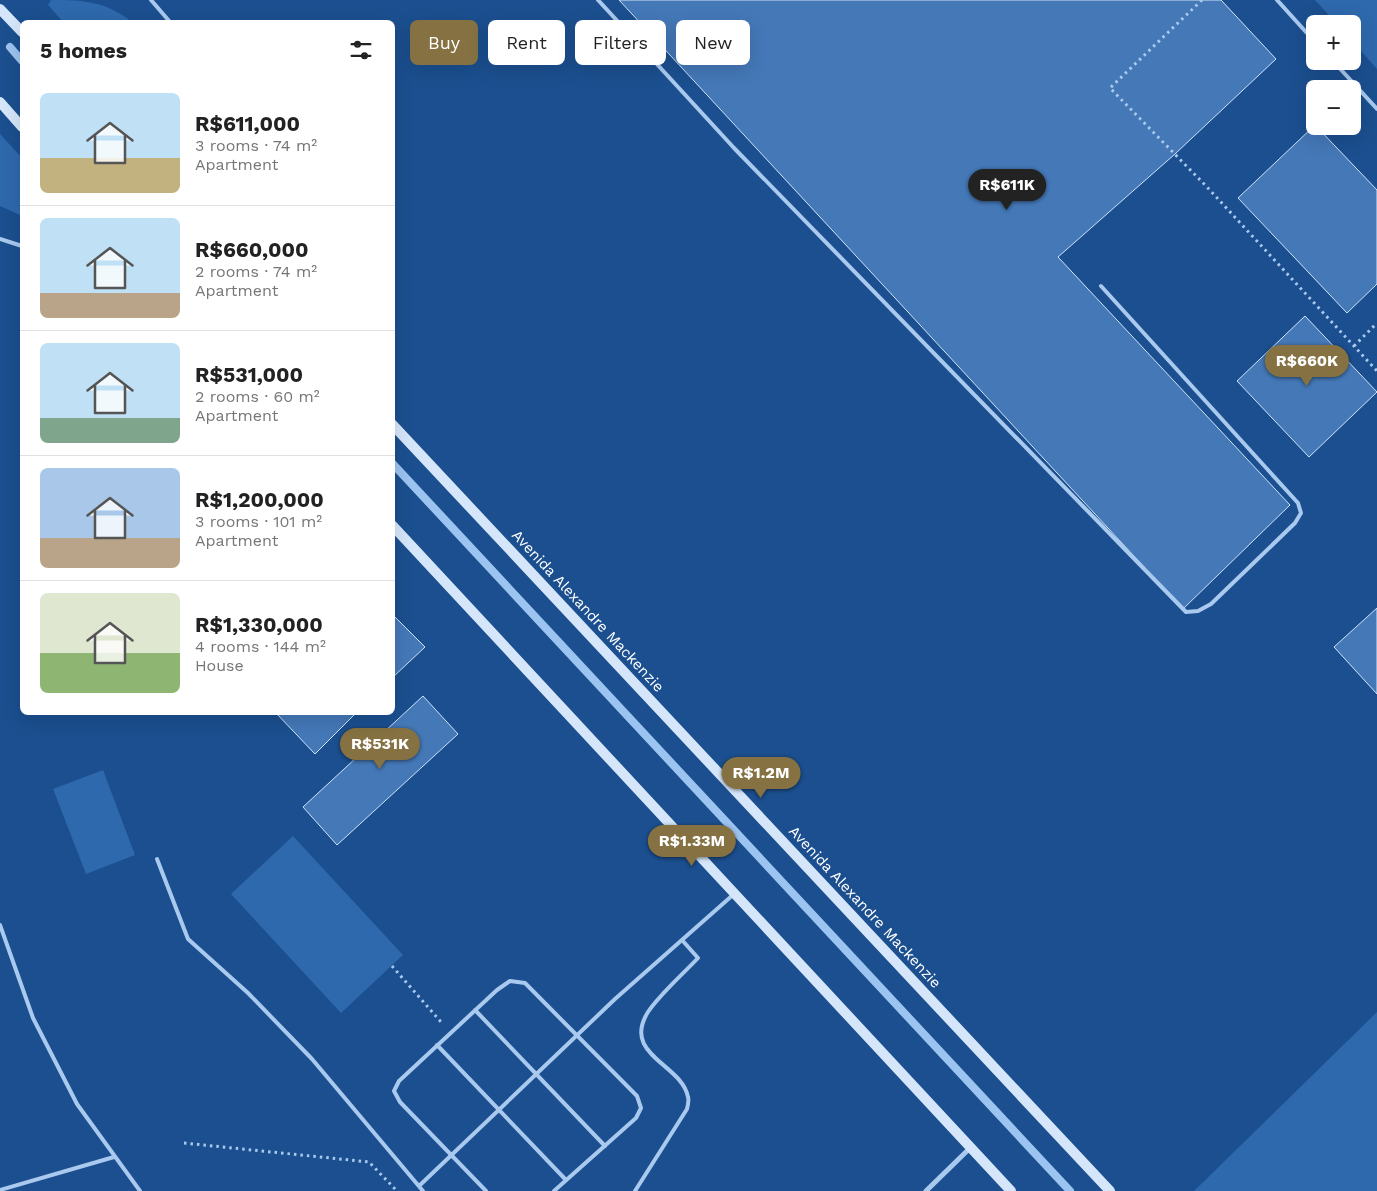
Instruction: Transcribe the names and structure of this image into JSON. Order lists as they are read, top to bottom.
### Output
{
  "streets": {
    "street": ["Avenida Alexandre Mackenzie"]
  },
  "page": {
    "map_buttons": ["+", "−"],
    "chip": [
      "Buy",
      "Rent",
      "Filters",
      "New"
    ],
    "heading": "5 homes",
    "list": [
      {
        "name": "R$611,000",
        "note": "3 rooms · 74 m² · Apartment"
      },
      {
        "name": "R$660,000",
        "note": "2 rooms · 74 m² · Apartment"
      },
      {
        "name": "R$531,000",
        "note": "2 rooms · 60 m² · Apartment"
      },
      {
        "name": "R$1,200,000",
        "note": "3 rooms · 101 m² · Apartment"
      },
      {
        "name": "R$1,330,000",
        "note": "4 rooms · 144 m² · House"
      }
    ],
    "price": [
      "R$611K",
      "R$660K",
      "R$531K",
      "R$1.2M",
      "R$1.33M"
    ]
  }
}
